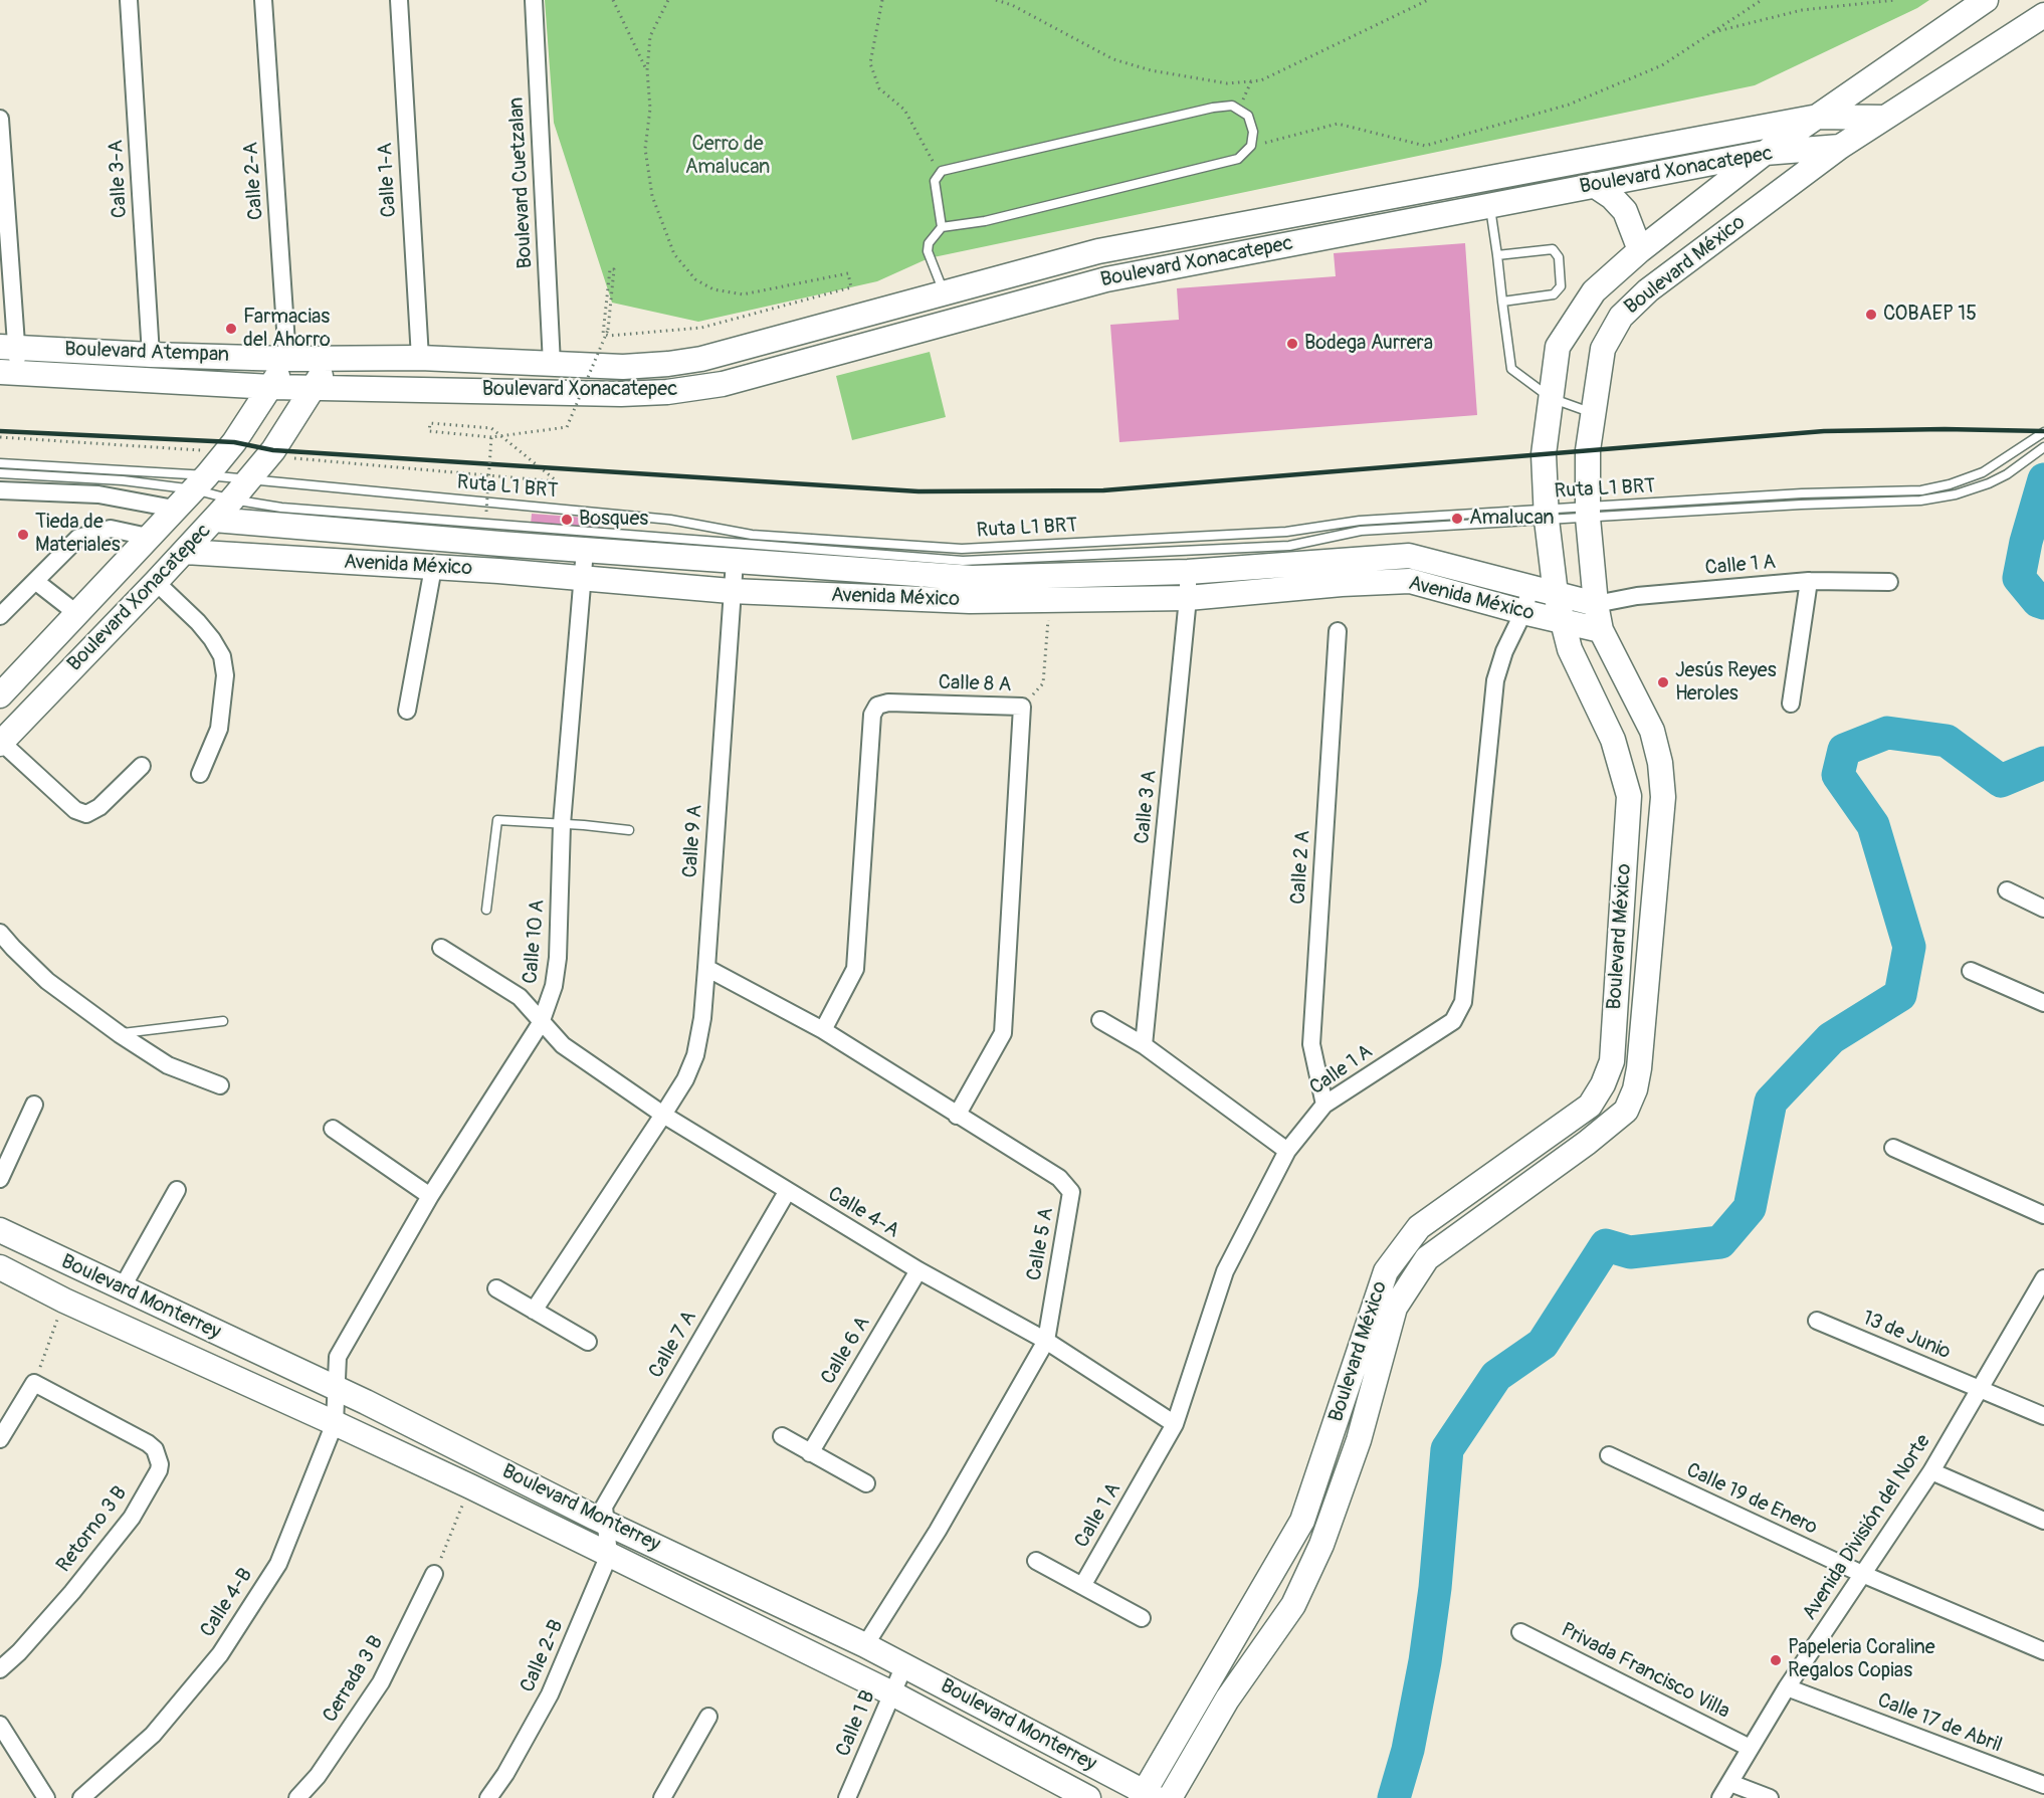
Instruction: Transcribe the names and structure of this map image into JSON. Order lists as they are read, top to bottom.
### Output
{
  "streets": {
    "street": [
      "Boulevard Xonacatepec",
      "Calle 3-A",
      "Calle 1-A",
      "Calle 2-A",
      "Boulevard Cuetzalan",
      "Boulevard México",
      "Boulevard Atempan",
      "Avenida México",
      "Calle 1 A",
      "Calle 8 A",
      "Calle 3 A",
      "Calle 9 A",
      "Calle 2 A",
      "Calle 10 A",
      "Calle 4-A",
      "Calle 5 A",
      "Boulevard Monterrey",
      "13 de Junio",
      "Calle 7 A",
      "Calle 6 A",
      "Calle 19 de Enero",
      "Avenida División del Norte",
      "Retorno 3 B",
      "Calle 4-B",
      "Calle 2-B",
      "Privada Francisco Villa",
      "Cerrada 3 B",
      "Calle 1 B",
      "Calle 17 de Abril"
    ],
    "lane": ["Ruta L1 BRT"]
  },
  "crossings": [
    ["Boulevard Xonacatepec", "Calle 1-A"],
    ["Boulevard Xonacatepec", "Calle 2-A"],
    ["Boulevard Xonacatepec", "Boulevard Cuetzalan"],
    ["Boulevard Xonacatepec", "Boulevard México"],
    ["Boulevard Xonacatepec", "Boulevard Atempan"],
    ["Boulevard Xonacatepec", "Ruta L1 BRT"],
    ["Boulevard Xonacatepec", "Avenida México"],
    ["Calle 3-A", "Boulevard Atempan"],
    ["Calle 2-A", "Boulevard Atempan"],
    ["Boulevard México", "Ruta L1 BRT"],
    ["Boulevard México", "Avenida México"],
    ["Boulevard México", "Calle 1 A"],
    ["Boulevard México", "Boulevard Monterrey"],
    ["Avenida México", "Calle 1 A"],
    ["Avenida México", "Calle 3 A"],
    ["Avenida México", "Calle 9 A"],
    ["Avenida México", "Calle 10 A"],
    ["Calle 1 A", "Calle 2 A"],
    ["Calle 1 A", "Calle 4-A"],
    ["Calle 8 A", "Calle 5 A"],
    ["Calle 9 A", "Calle 4-A"],
    ["Calle 9 A", "Calle 5 A"],
    ["Calle 10 A", "Calle 4-A"],
    ["Calle 10 A", "Boulevard Monterrey"],
    ["Calle 10 A", "Calle 4-B"],
    ["Calle 4-A", "Calle 5 A"],
    ["Calle 4-A", "Calle 7 A"],
    ["Calle 4-A", "Calle 6 A"],
    ["Calle 5 A", "Boulevard Monterrey"],
    ["Boulevard Monterrey", "Calle 7 A"],
    ["Boulevard Monterrey", "Calle 4-B"],
    ["Boulevard Monterrey", "Calle 2-B"],
    ["Boulevard Monterrey", "Calle 1 B"],
    ["13 de Junio", "Avenida División del Norte"],
    ["Calle 7 A", "Calle 2-B"],
    ["Calle 19 de Enero", "Avenida División del Norte"],
    ["Avenida División del Norte", "Privada Francisco Villa"],
    ["Avenida División del Norte", "Calle 17 de Abril"]
  ],
  "parks": ["Cerro de Amalucan"],
  "places": [
    "COBAEP 15",
    "Farmacias del Ahorro",
    "Bodega Aurrera",
    "Amalucan",
    "Bosques",
    "Tieda de Materiales",
    "Jesús Reyes Heroles",
    "Papeleria Coraline Regalos Copias"
  ]
}
